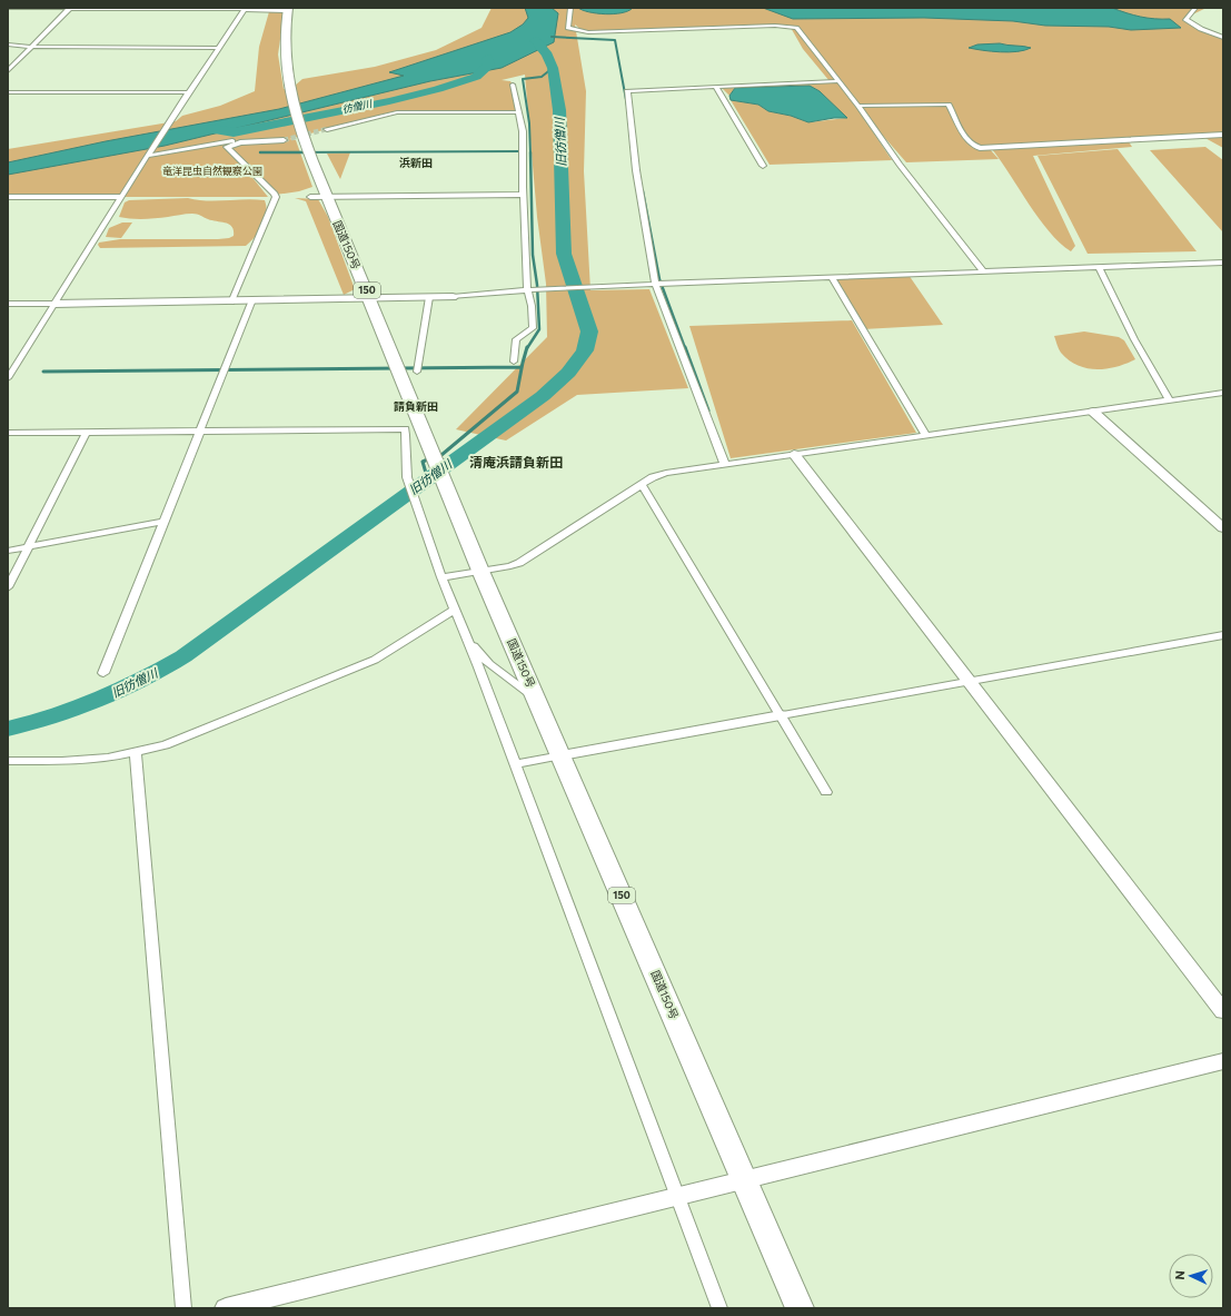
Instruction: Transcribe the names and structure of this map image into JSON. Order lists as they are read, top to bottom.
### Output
{
  "streets": {
    "highway": ["国道150号", "150"]
  },
  "districts": ["浜新田", "請負新田", "清庵浜請負新田"],
  "water": ["彷僧川", "旧彷僧川"],
  "parks": ["竜洋昆虫自然観察公園"],
  "north": "left"
}
